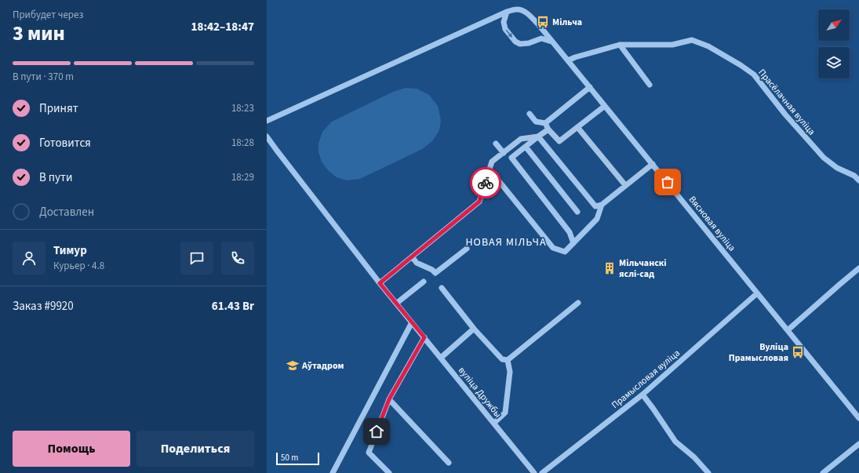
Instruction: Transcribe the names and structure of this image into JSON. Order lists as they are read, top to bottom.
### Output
{
  "streets": {
    "street": [
      "Прасёлачная вуліца",
      "Вясновая вуліца",
      "Прамысловая вуліца",
      "вуліца Дружбы"
    ]
  },
  "crossings": [
    ["Прасёлачная вуліца", "Вясновая вуліца"],
    ["Вясновая вуліца", "Прамысловая вуліца"]
  ],
  "districts": ["НОВАЯ МІЛЬЧА"],
  "places": {
    "bus stop": ["Мільча", "Вуліца Прамысловая"],
    "building": ["Мільчанскі яслі-сад"],
    "school or university": ["Аўтадром"]
  },
  "scale_bar": "50 m",
  "north": "top right",
  "page": {
    "heading": ["3 мин", "Прибудет через", "18:42–18:47"],
    "panel": [
      "Тимур",
      "Курьер · 4.8",
      "Заказ #9920",
      "61.43 Br"
    ],
    "bar": "В пути · 370 m",
    "list": [
      ["Принят", "18:23"],
      ["Готовится", "18:28"],
      ["В пути", "18:29"],
      "Доставлен"
    ],
    "buttons": ["Помощь", "Поделиться"],
    "scale": "50 m"
  }
}
